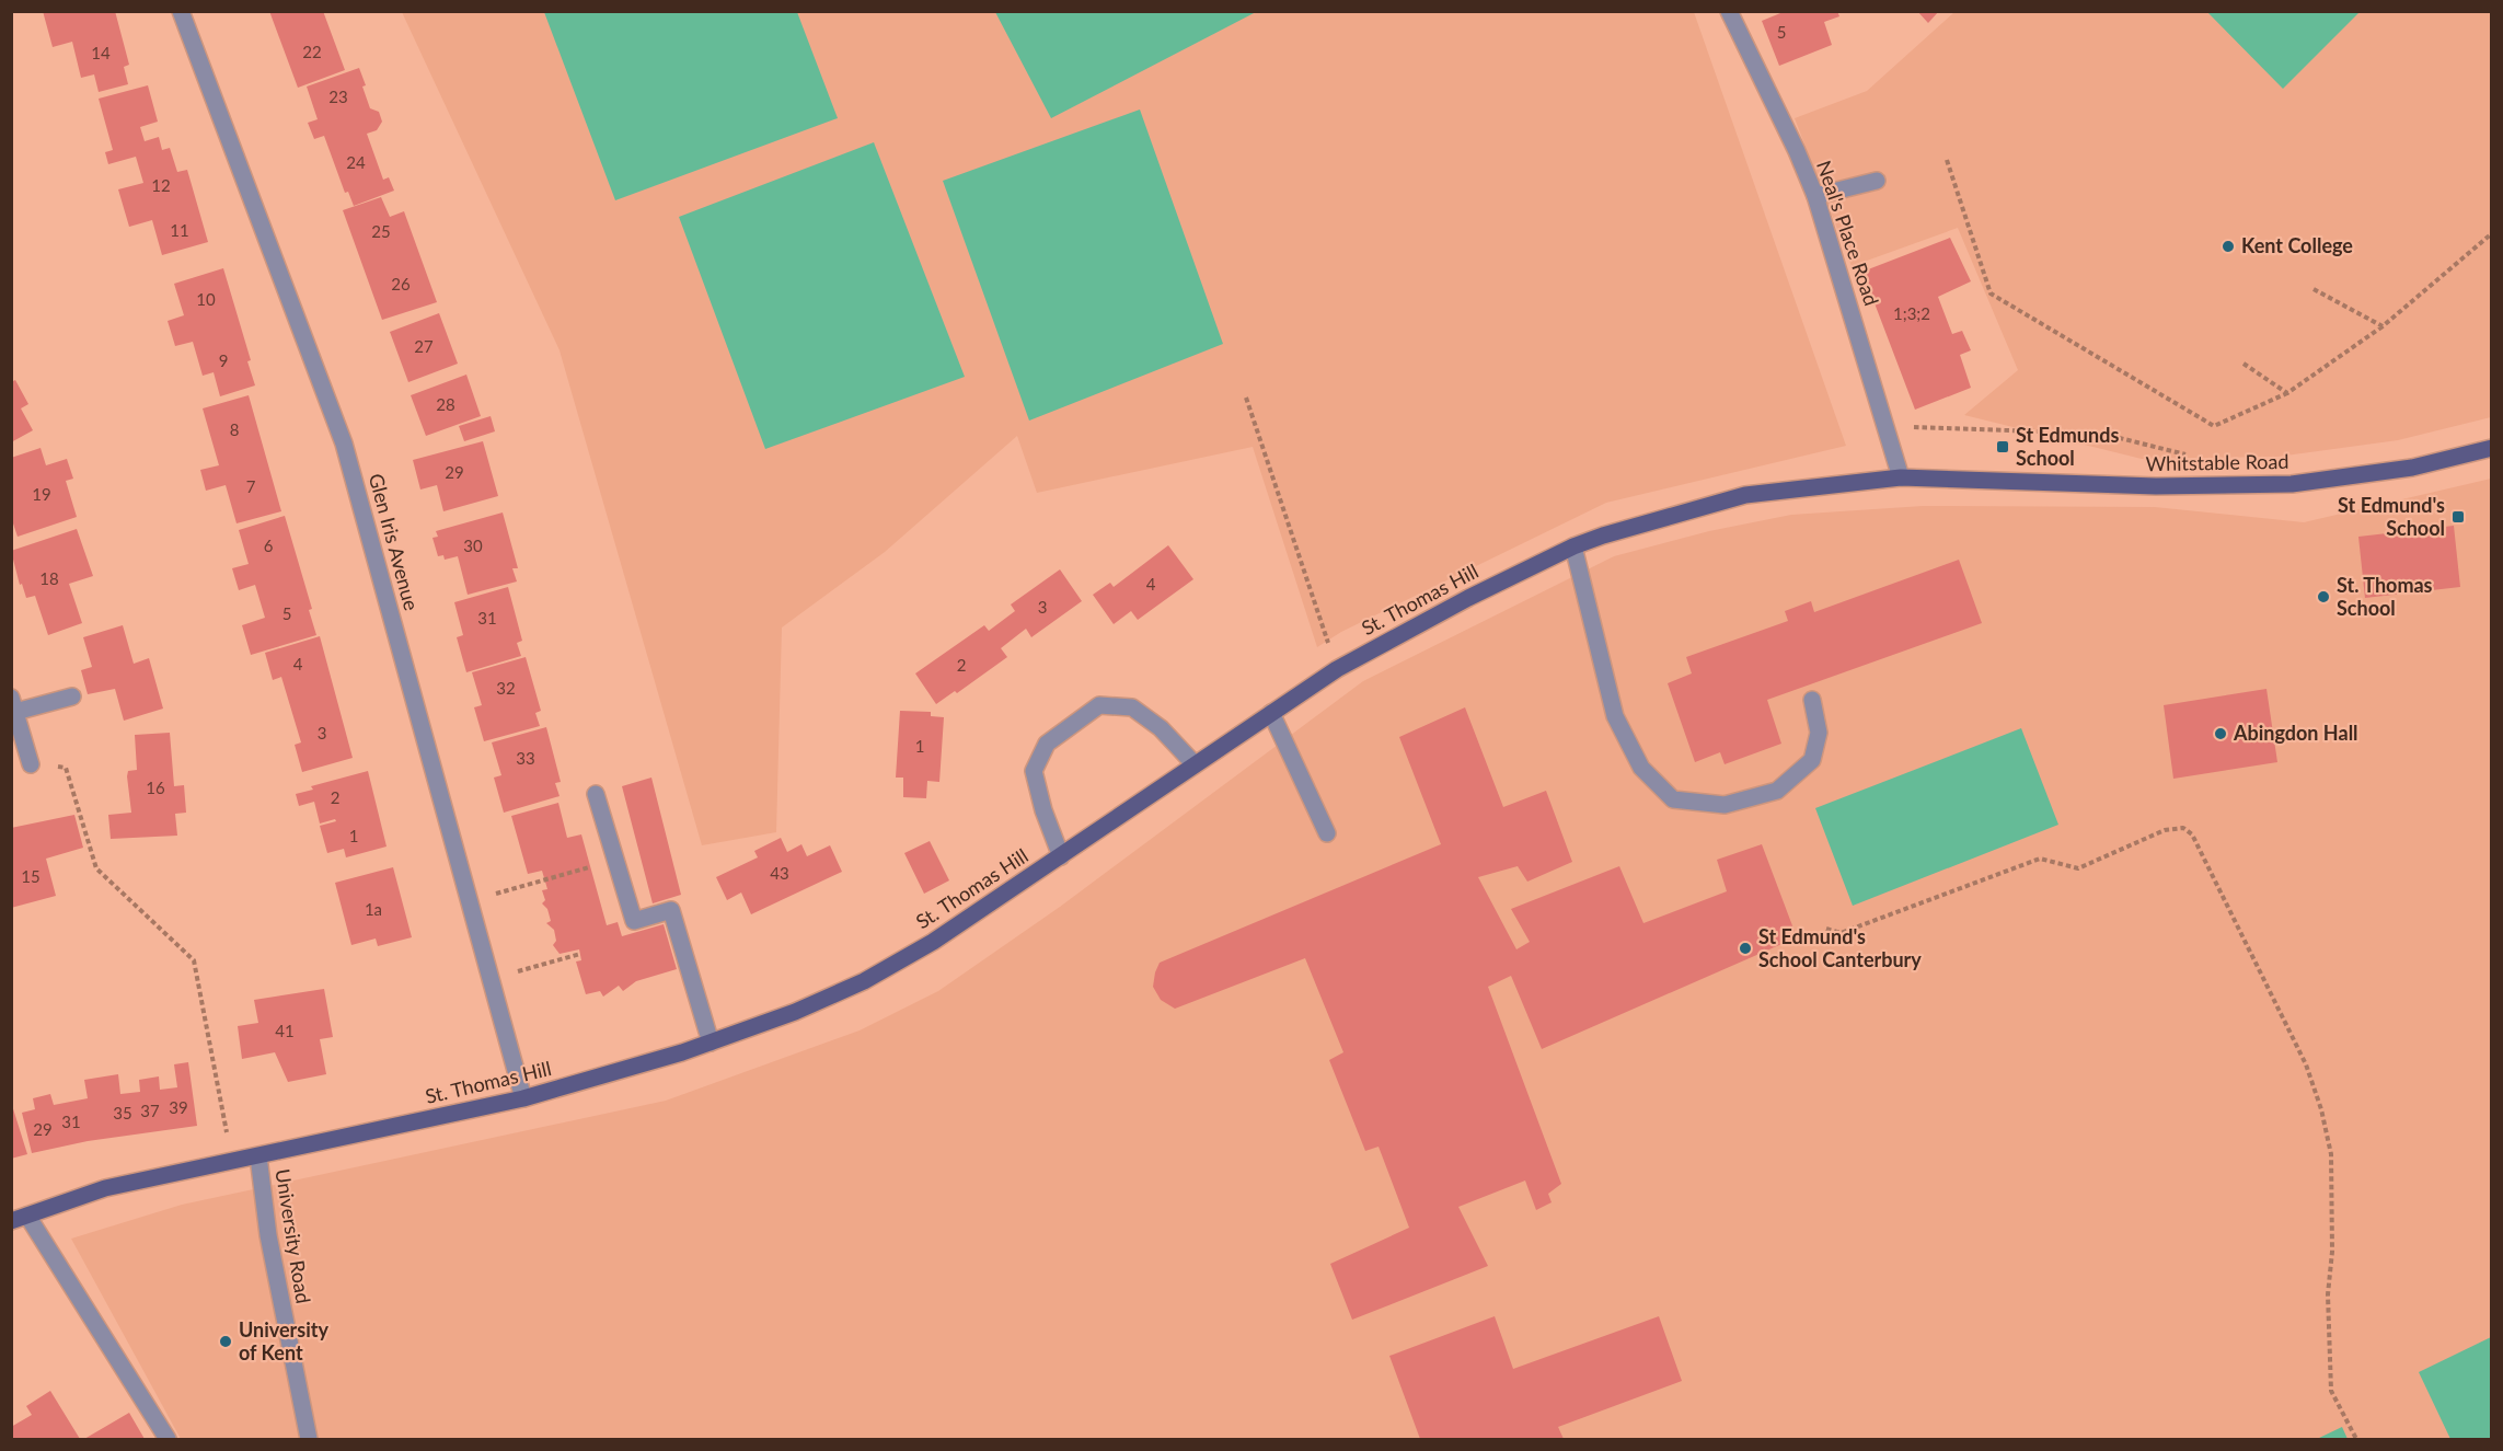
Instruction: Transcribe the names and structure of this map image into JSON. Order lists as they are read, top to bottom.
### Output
{
  "streets": {
    "main road": ["Whitstable Road", "St. Thomas Hill"],
    "street": ["Neal's Place Road", "Glen Iris Avenue", "University Road"]
  },
  "crossings": [
    ["Neal's Place Road", "Whitstable Road"],
    ["Neal's Place Road", "St. Thomas Hill"],
    ["Whitstable Road", "St. Thomas Hill"],
    ["Glen Iris Avenue", "St. Thomas Hill"],
    ["St. Thomas Hill", "University Road"]
  ],
  "places": {
    "other": [
      "Kent College",
      "St. Thomas School",
      "Abingdon Hall",
      "St Edmund's School Canterbury",
      "University of Kent"
    ],
    "transit": ["St Edmunds School", "St Edmund's School"]
  },
  "house_numbers": [
    "5",
    "22",
    "14",
    "23",
    "24",
    "12",
    "11",
    "25",
    "26",
    "10",
    "1;3;2",
    "27",
    "9",
    "28",
    "8",
    "29",
    "7",
    "19",
    "6",
    "30",
    "18",
    "4",
    "3",
    "5",
    "31",
    "4",
    "2",
    "32",
    "3",
    "1",
    "33",
    "16",
    "2",
    "1",
    "43",
    "15",
    "1a",
    "41",
    "39",
    "37",
    "35",
    "31",
    "29"
  ]
}
